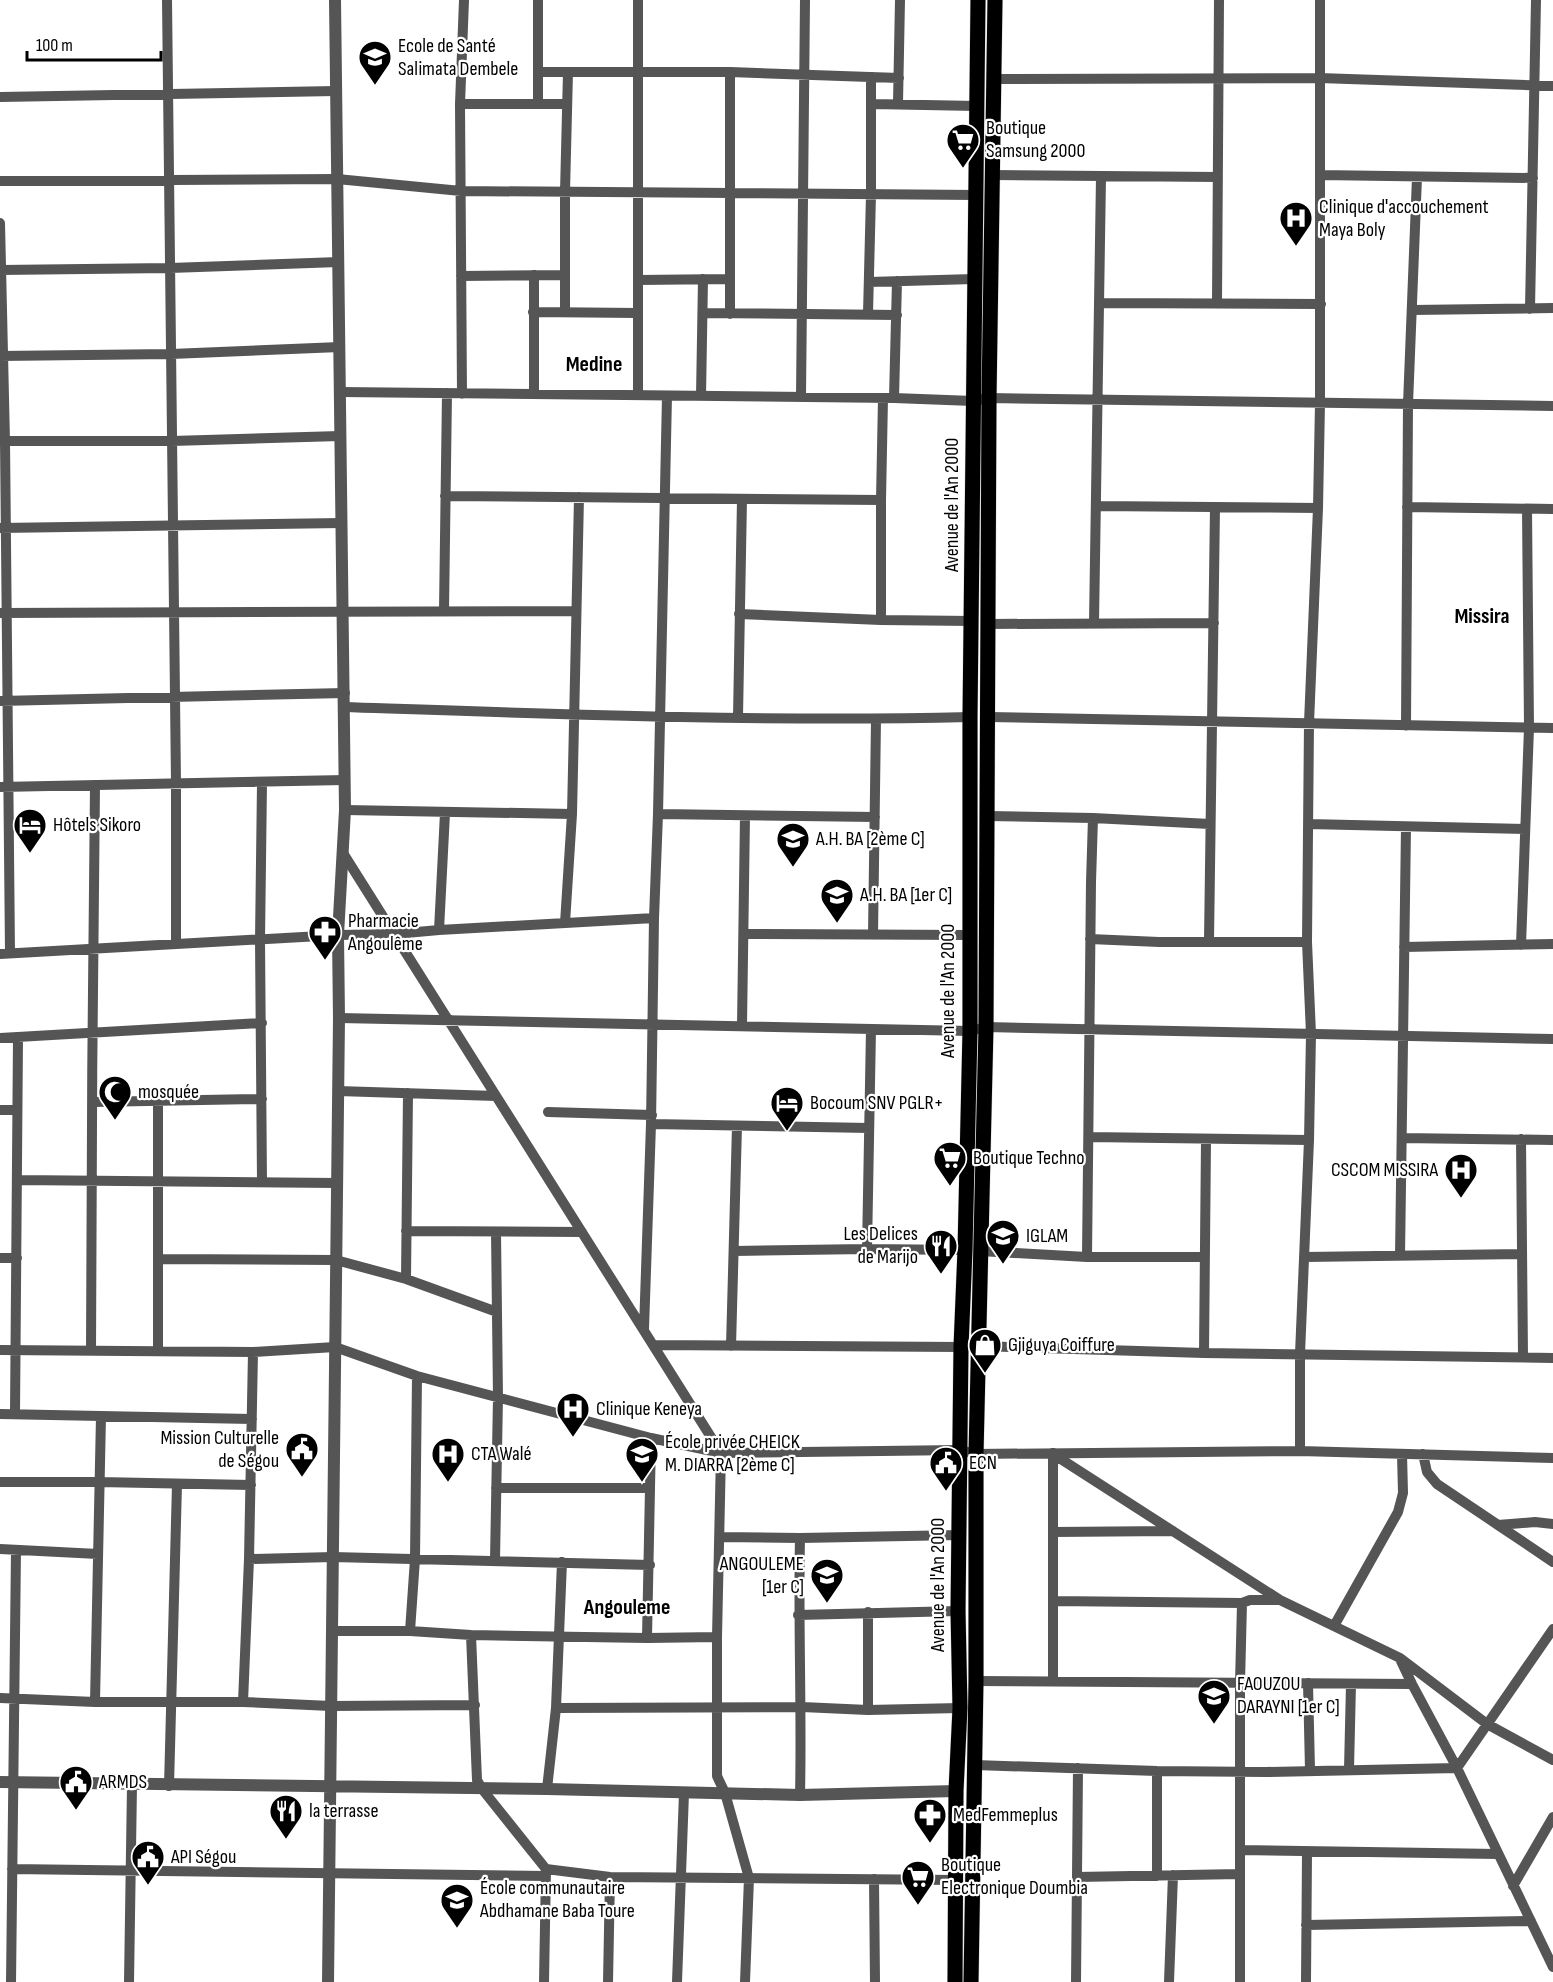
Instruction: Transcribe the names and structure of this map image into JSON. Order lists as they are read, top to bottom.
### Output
{
  "streets": {
    "main road": ["Avenue de l'An 2000"]
  },
  "districts": ["Medine", "Missira", "Angouleme"],
  "places": {
    "school or university": [
      "Ecole de Santé Salimata Dembele",
      "A.H. BA [2ème C]",
      "A.H. BA [1er C]",
      "IGLAM",
      "École privée CHEICK M. DIARRA [2ème C]",
      "ANGOULEME [1er C]",
      "FAOUZOU DARAYNI [1er C]",
      "École communautaire Abdhamane Baba Toure"
    ],
    "supermarket": ["Boutique Samsung 2000", "Boutique Techno", "Boutique Electronique Doumbia"],
    "hospital": [
      "Clinique d'accouchement Maya Boly",
      "CSCOM MISSIRA",
      "Clinique Keneya",
      "CTA Walé"
    ],
    "hotel": ["Hôtels Sikoro", "Bocoum SNV PGLR+"],
    "pharmacy": ["Pharmacie Angoulême", "MedFemmeplus"],
    "mosque": ["mosquée"],
    "restaurant": ["Les Delices de Marijo", "la terrasse"],
    "shop": ["Gjiguya Coiffure"],
    "public building": [
      "Mission Culturelle de Ségou",
      "ECN",
      "ARMDS",
      "API Ségou"
    ]
  },
  "scale_bar": "100 m"
}
